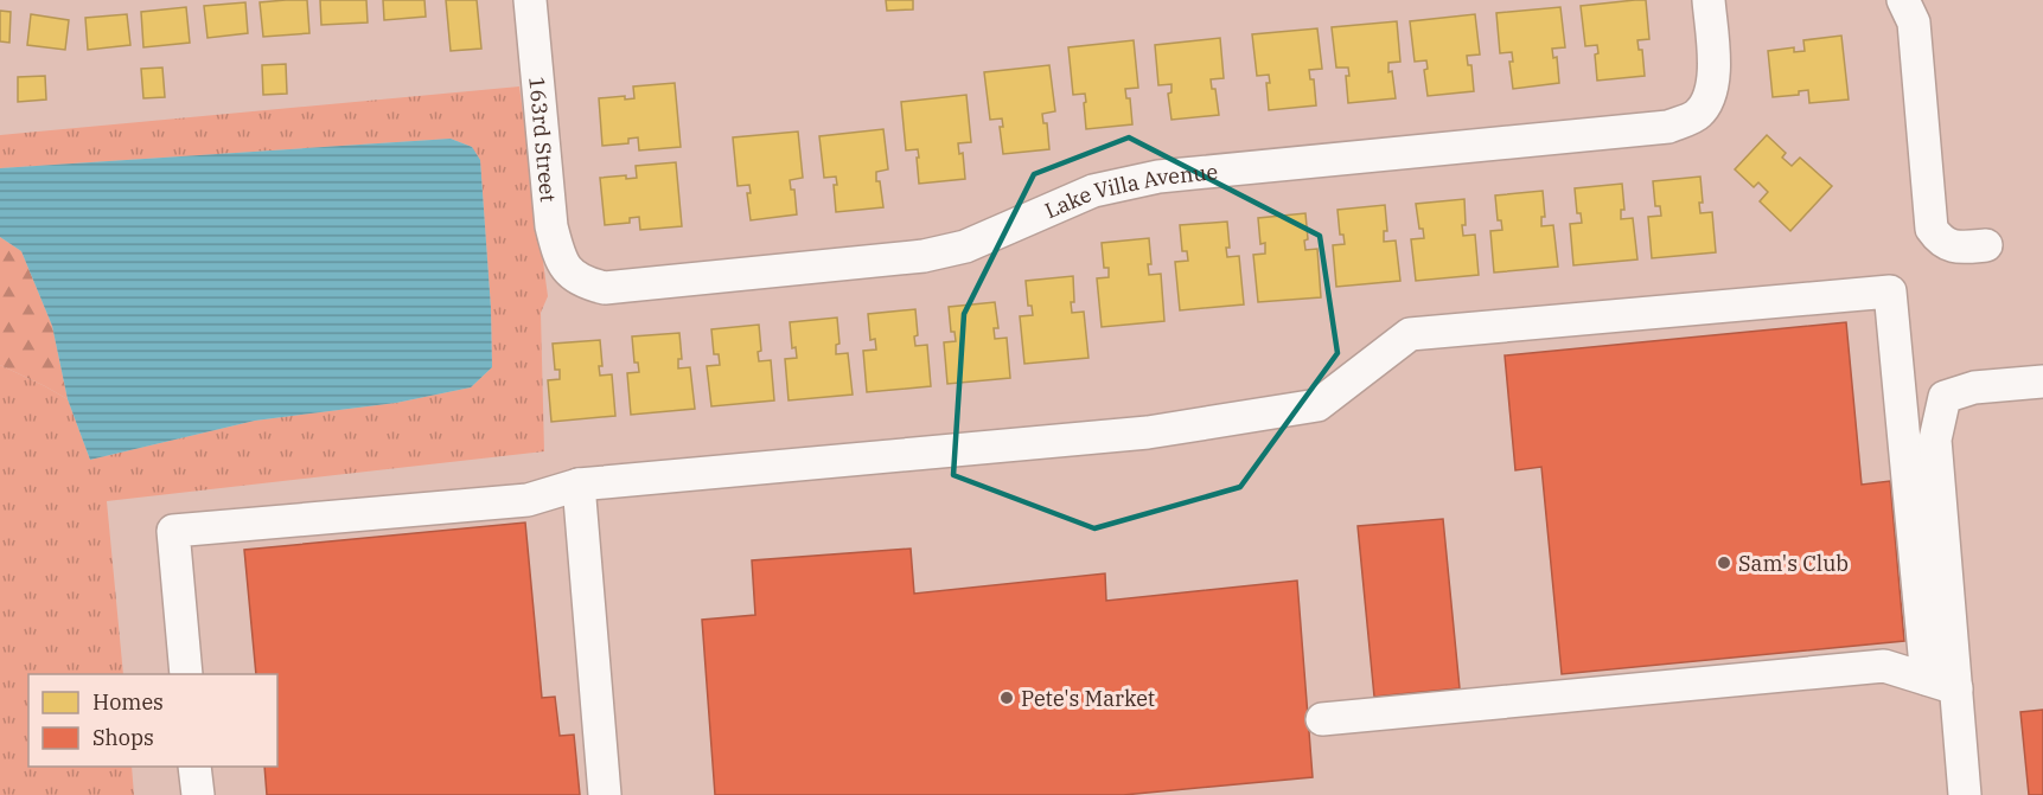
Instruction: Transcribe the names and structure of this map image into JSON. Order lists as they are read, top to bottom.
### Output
{
  "streets": {
    "street": ["163rd Street", "Lake Villa Avenue"]
  },
  "crossings": [
    ["163rd Street", "Lake Villa Avenue"]
  ],
  "places": ["Sam's Club", "Pete's Market"],
  "legend": ["Homes", "Shops"]
}
